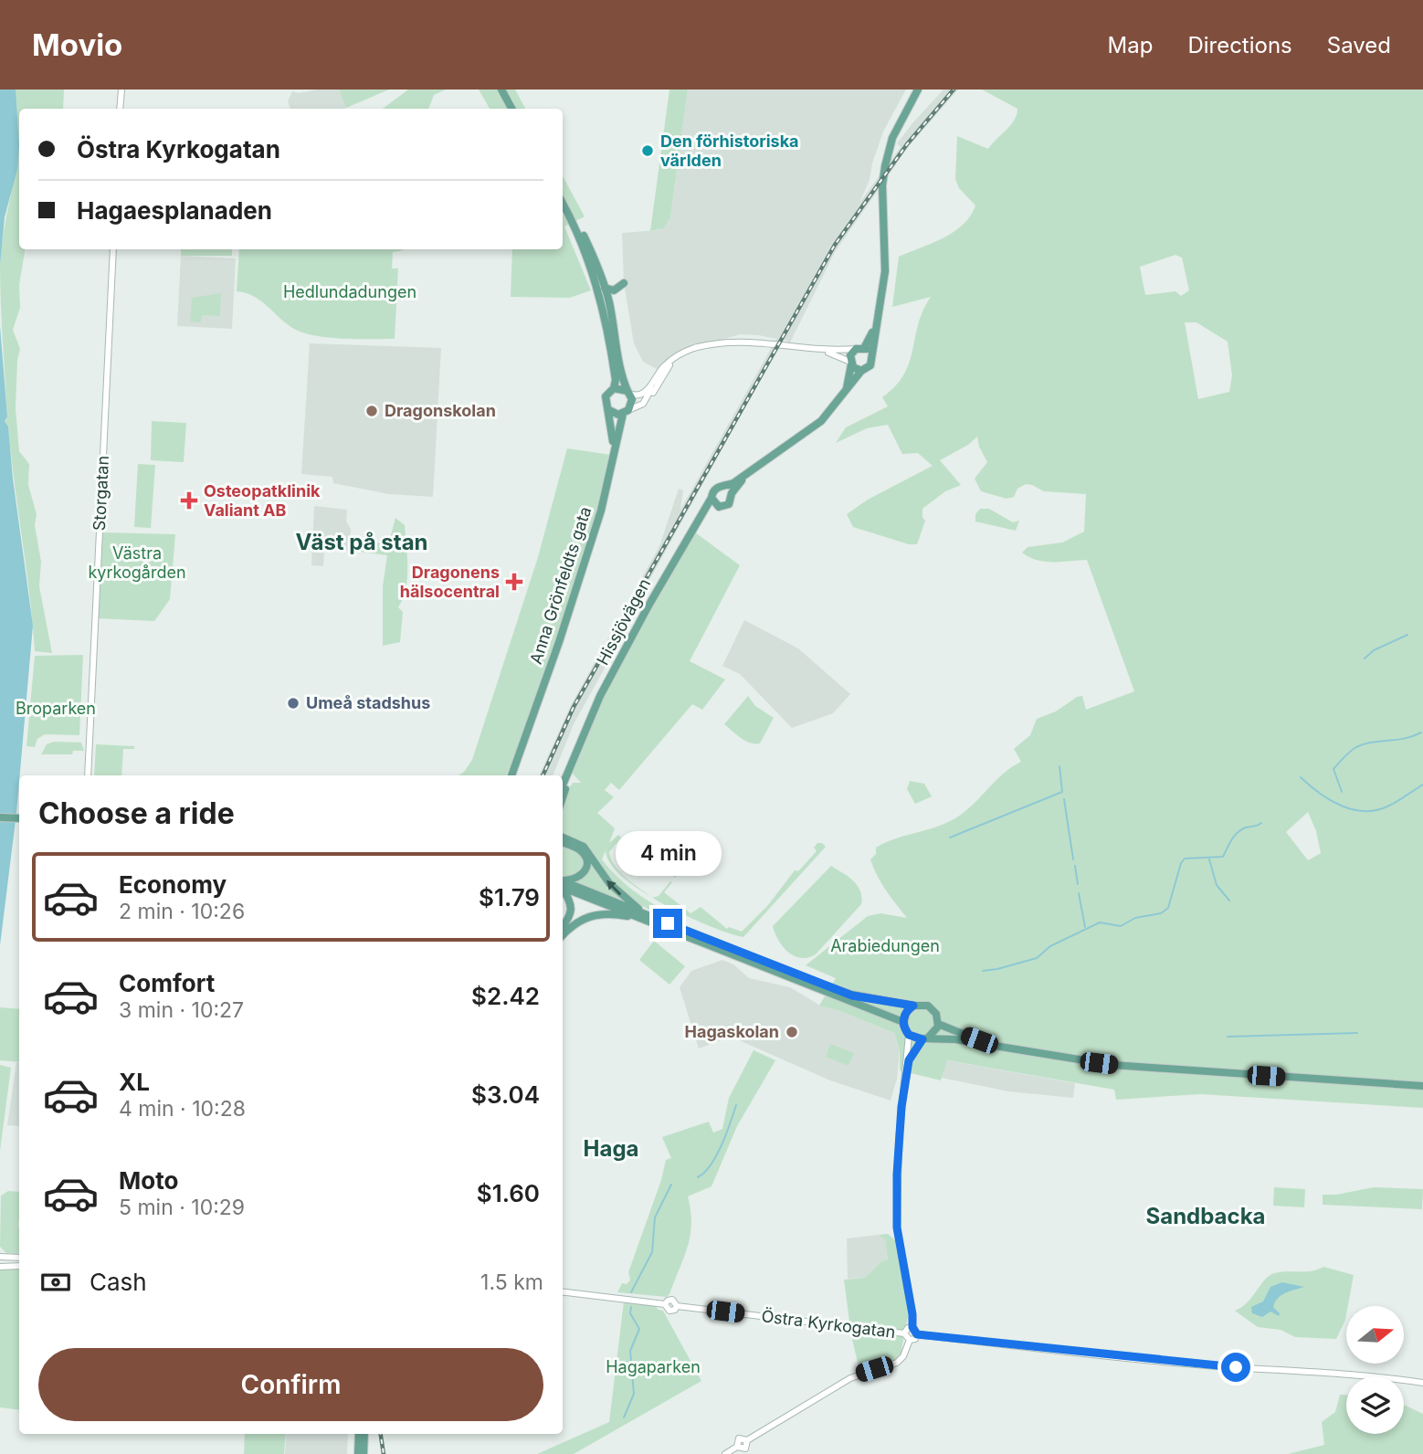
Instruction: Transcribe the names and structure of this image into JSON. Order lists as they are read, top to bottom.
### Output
{
  "streets": {
    "main road": ["Anna Grönfeldts gata", "Hissjövägen"],
    "street": ["Storgatan", "Östra Kyrkogatan"]
  },
  "districts": ["Väst på stan", "Haga", "Sandbacka"],
  "parks": [
    "Hedlundadungen",
    "Västra kyrkogården",
    "Broparken",
    "Arabiedungen",
    "Hagaparken"
  ],
  "places": {
    "other": [
      "Den förhistoriska världen",
      "Dragonskolan",
      "Umeå stadshus",
      "Hagaskolan"
    ],
    "health": ["Osteopatklinik Valiant AB", "Dragonens hälsocentral"]
  },
  "north": "right",
  "page": {
    "header": "Movio",
    "nav": ["Map", "Directions", "Saved"],
    "banner": ["Östra Kyrkogatan", "Hagaesplanaden"],
    "heading": "Choose a ride",
    "bubble": "4 min",
    "list": [
      {
        "name": "Economy",
        "note": "2 min · 10:26",
        "value": "$1.79"
      },
      {
        "name": "Comfort",
        "note": "3 min · 10:27",
        "value": "$2.42"
      },
      {
        "name": "XL",
        "note": "4 min · 10:28",
        "value": "$3.04"
      },
      {
        "name": "Moto",
        "note": "5 min · 10:29",
        "value": "$1.60"
      }
    ],
    "pay": ["Cash", "1.5 km"],
    "buttons": "Confirm"
  }
}
